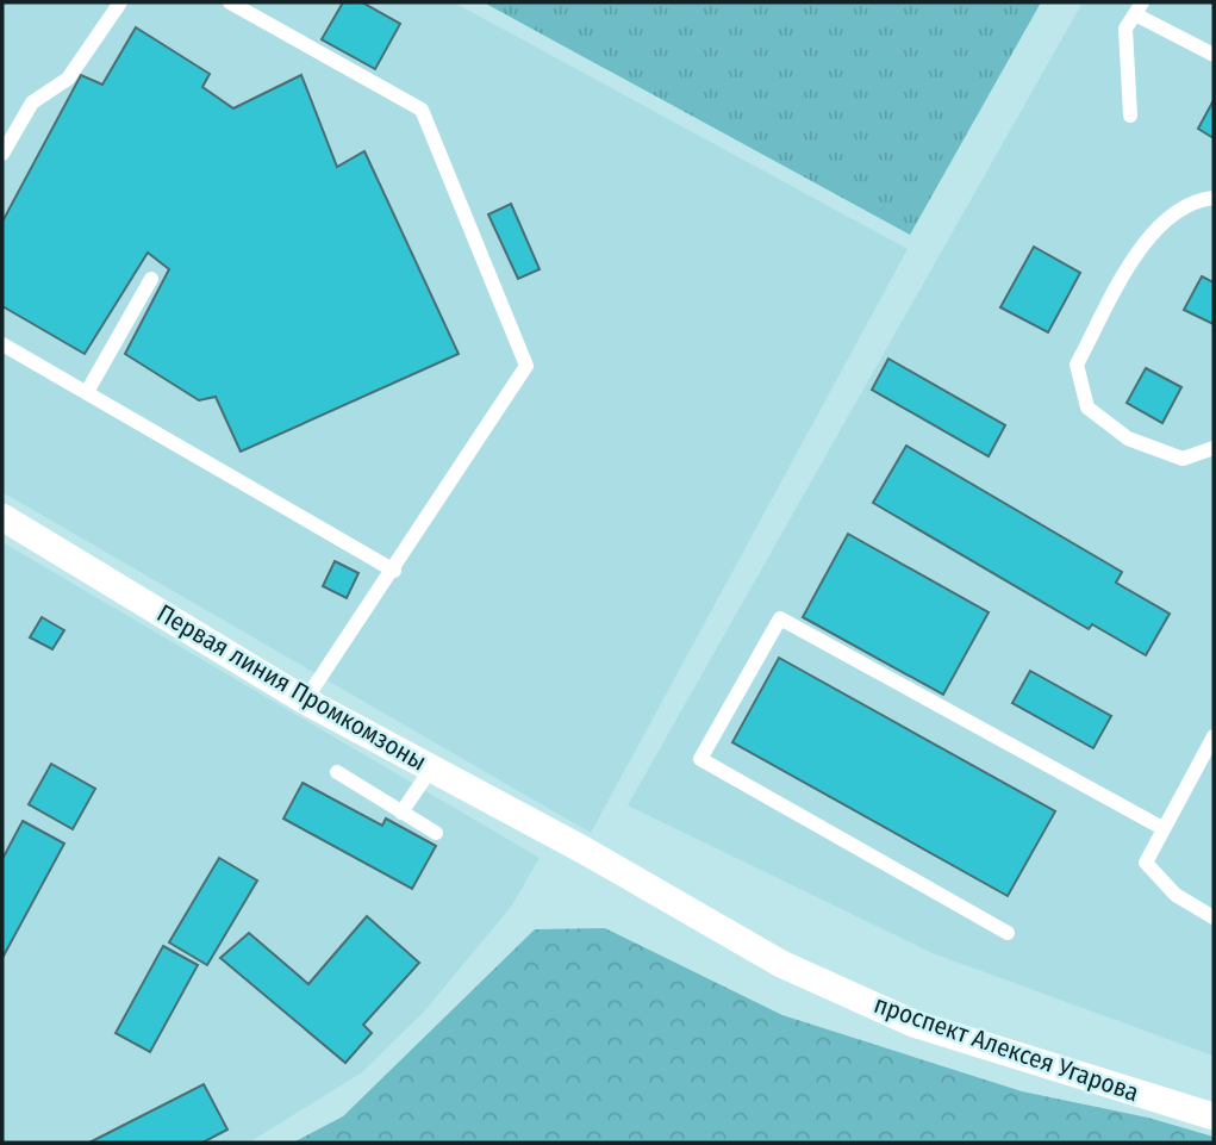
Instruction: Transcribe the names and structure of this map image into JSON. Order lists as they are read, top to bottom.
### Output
{
  "streets": {
    "street": ["Первая линия Промкомзоны", "проспект Алексея Угарова"]
  },
  "crossings": [
    ["Первая линия Промкомзоны", "проспект Алексея Угарова"]
  ]
}
